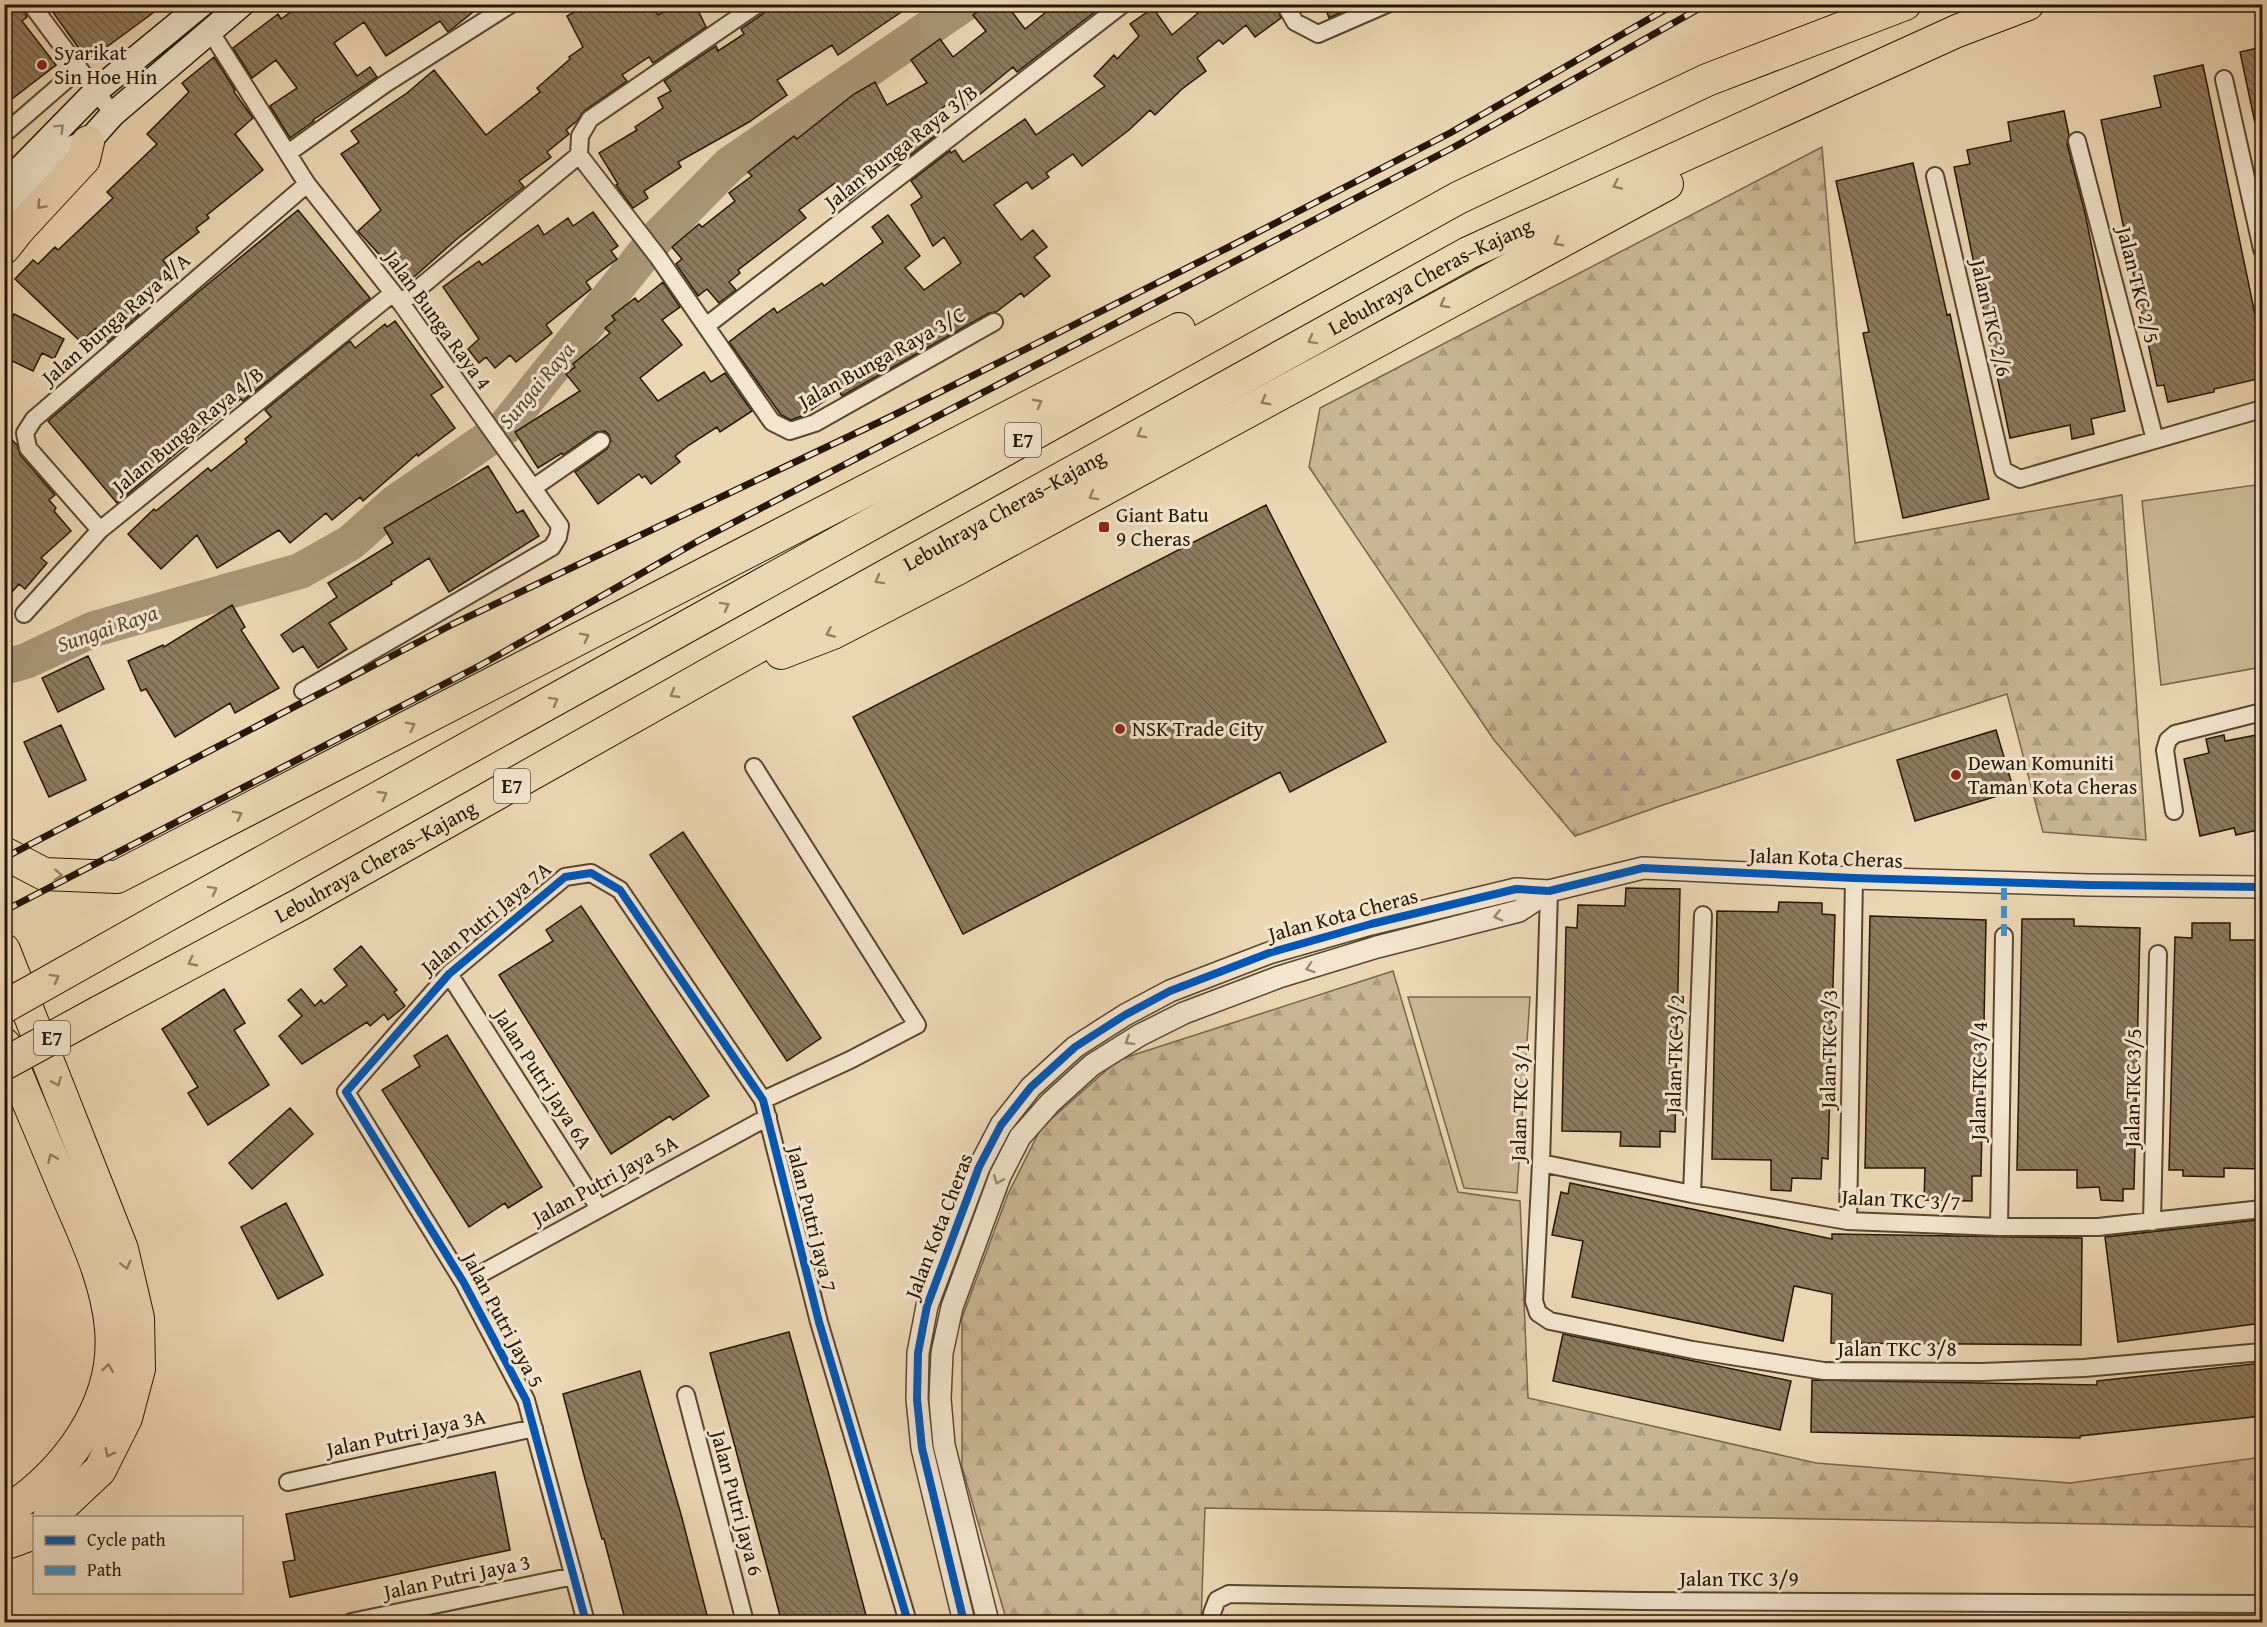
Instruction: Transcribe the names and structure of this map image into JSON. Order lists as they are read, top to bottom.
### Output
{
  "streets": {
    "highway": ["Lebuhraya Cheras–Kajang", "E7"],
    "street": [
      "Jalan Bunga Raya 3/B",
      "Jalan TKC 2/5",
      "Jalan TKC 2/6",
      "Jalan Bunga Raya 4/A",
      "Jalan Bunga Raya 4",
      "Jalan Bunga Raya 3/C",
      "Jalan Bunga Raya 4/B",
      "Jalan Kota Cheras",
      "Jalan Putri Jaya 7A",
      "Jalan TKC 3/3",
      "Jalan TKC 3/2",
      "Jalan Putri Jaya 6A",
      "Jalan TKC 3/4",
      "Jalan TKC 3/5",
      "Jalan TKC 3/1",
      "Jalan Putri Jaya 5A",
      "Jalan TKC 3/7",
      "Jalan Putri Jaya 7",
      "Jalan Putri Jaya 5",
      "Jalan TKC 3/8",
      "Jalan Putri Jaya 3A",
      "Jalan Putri Jaya 6",
      "Jalan Putri Jaya 3",
      "Jalan TKC 3/9"
    ]
  },
  "crossings": [
    ["Jalan Bunga Raya 3/B", "Jalan Bunga Raya 3/C"],
    ["Jalan TKC 2/5", "Jalan TKC 2/6"],
    ["Jalan Bunga Raya 4/A", "Jalan Bunga Raya 4"],
    ["Jalan Bunga Raya 4/A", "Jalan Bunga Raya 4/B"],
    ["Jalan Bunga Raya 4", "Jalan Bunga Raya 4/B"],
    ["Jalan Kota Cheras", "Jalan TKC 3/3"],
    ["Jalan Kota Cheras", "Jalan TKC 3/1"],
    ["Jalan Putri Jaya 7A", "Jalan Putri Jaya 6A"],
    ["Jalan Putri Jaya 7A", "Jalan Putri Jaya 7"],
    ["Jalan Putri Jaya 7A", "Jalan Putri Jaya 5"],
    ["Jalan TKC 3/3", "Jalan TKC 3/7"],
    ["Jalan TKC 3/2", "Jalan TKC 3/7"],
    ["Jalan Putri Jaya 6A", "Jalan Putri Jaya 5A"],
    ["Jalan TKC 3/4", "Jalan TKC 3/7"],
    ["Jalan TKC 3/5", "Jalan TKC 3/7"],
    ["Jalan TKC 3/1", "Jalan TKC 3/7"],
    ["Jalan TKC 3/1", "Jalan TKC 3/8"],
    ["Jalan Putri Jaya 5A", "Jalan Putri Jaya 7"],
    ["Jalan Putri Jaya 5A", "Jalan Putri Jaya 5"],
    ["Jalan Putri Jaya 5", "Jalan Putri Jaya 3A"],
    ["Jalan Putri Jaya 5", "Jalan Putri Jaya 3"]
  ],
  "water": ["Sungai Raya"],
  "places": {
    "other": ["Syarikat Sin Hoe Hin", "NSK Trade City", "Dewan Komuniti Taman Kota Cheras"],
    "transit": ["Giant Batu 9 Cheras"]
  },
  "legend": ["Cycle path", "Path"]
}
